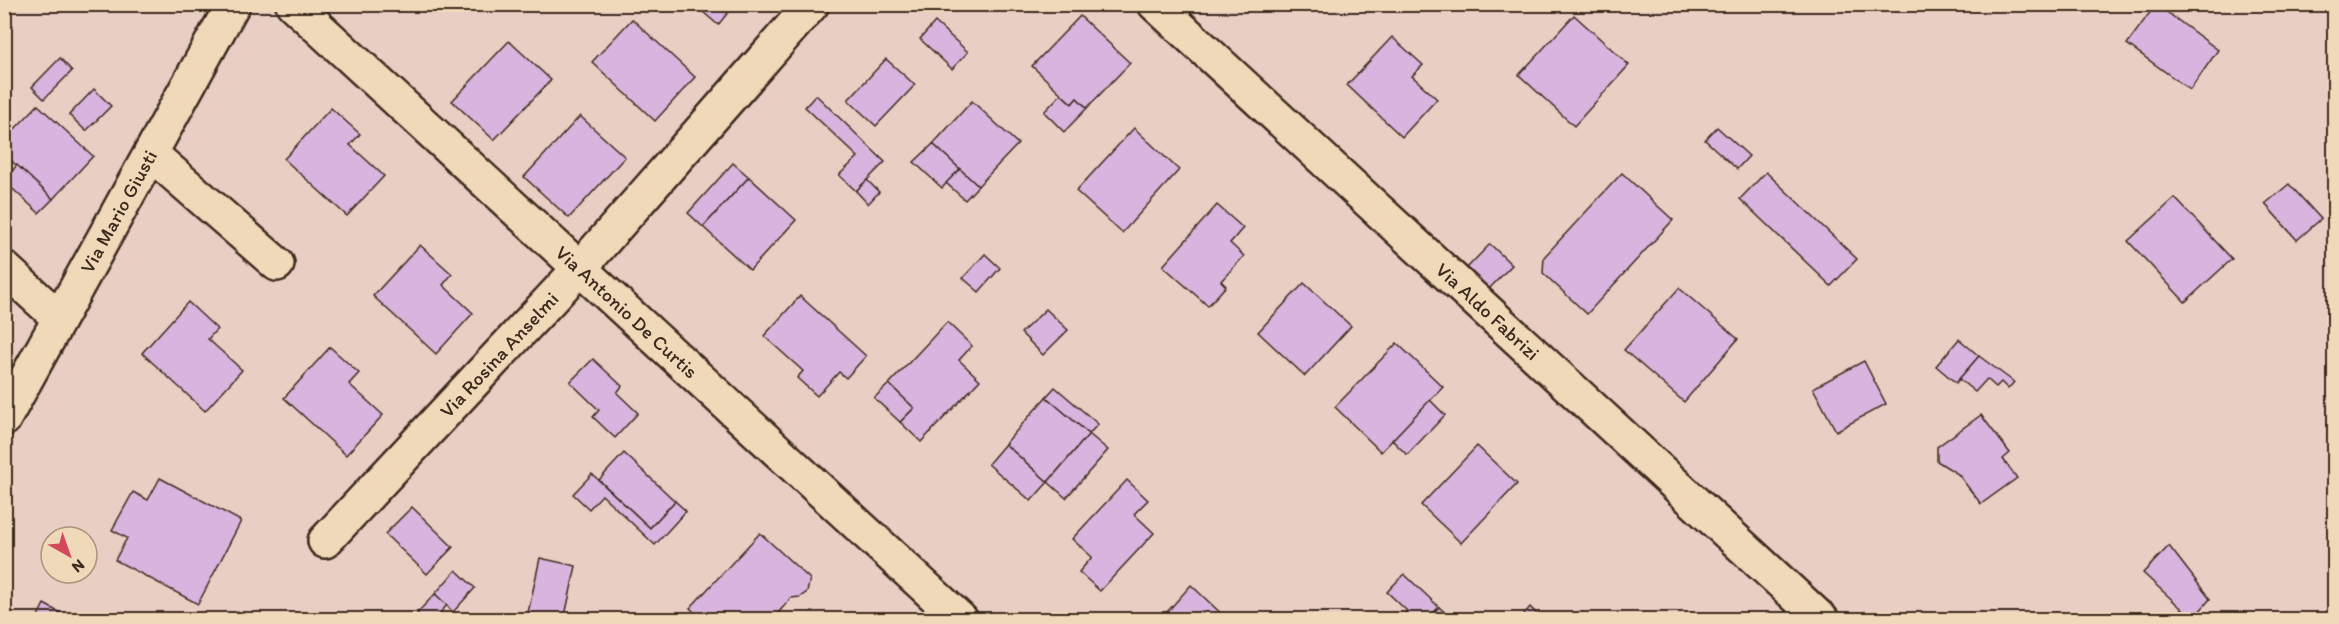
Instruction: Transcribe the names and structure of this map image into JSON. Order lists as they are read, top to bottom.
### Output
{
  "streets": {
    "street": [
      "Via Mario Giusti",
      "Via Antonio De Curtis",
      "Via Aldo Fabrizi",
      "Via Rosina Anselmi"
    ]
  },
  "crossings": [
    ["Via Antonio De Curtis", "Via Rosina Anselmi"]
  ],
  "north": "bottom right"
}
